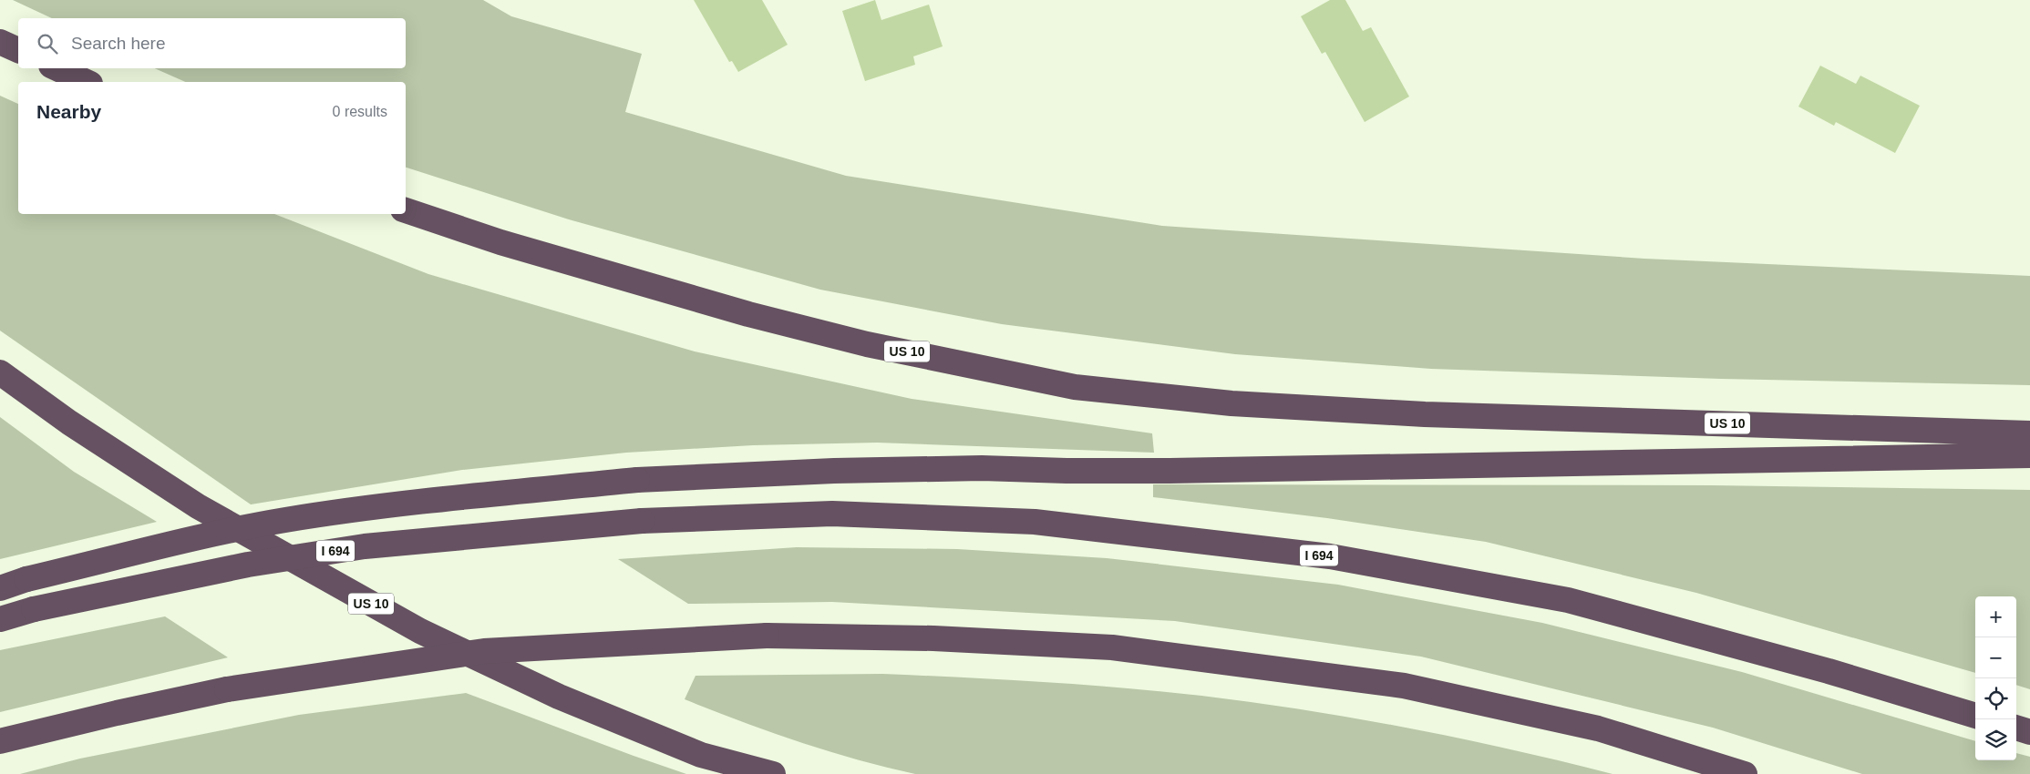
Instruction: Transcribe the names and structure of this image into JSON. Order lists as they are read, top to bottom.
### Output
{
  "streets": {
    "highway": ["US 10", "I 694"]
  },
  "page": {
    "search": "Search here",
    "heading": ["Nearby", "0 results"],
    "map_buttons": ["+", "−"]
  }
}
